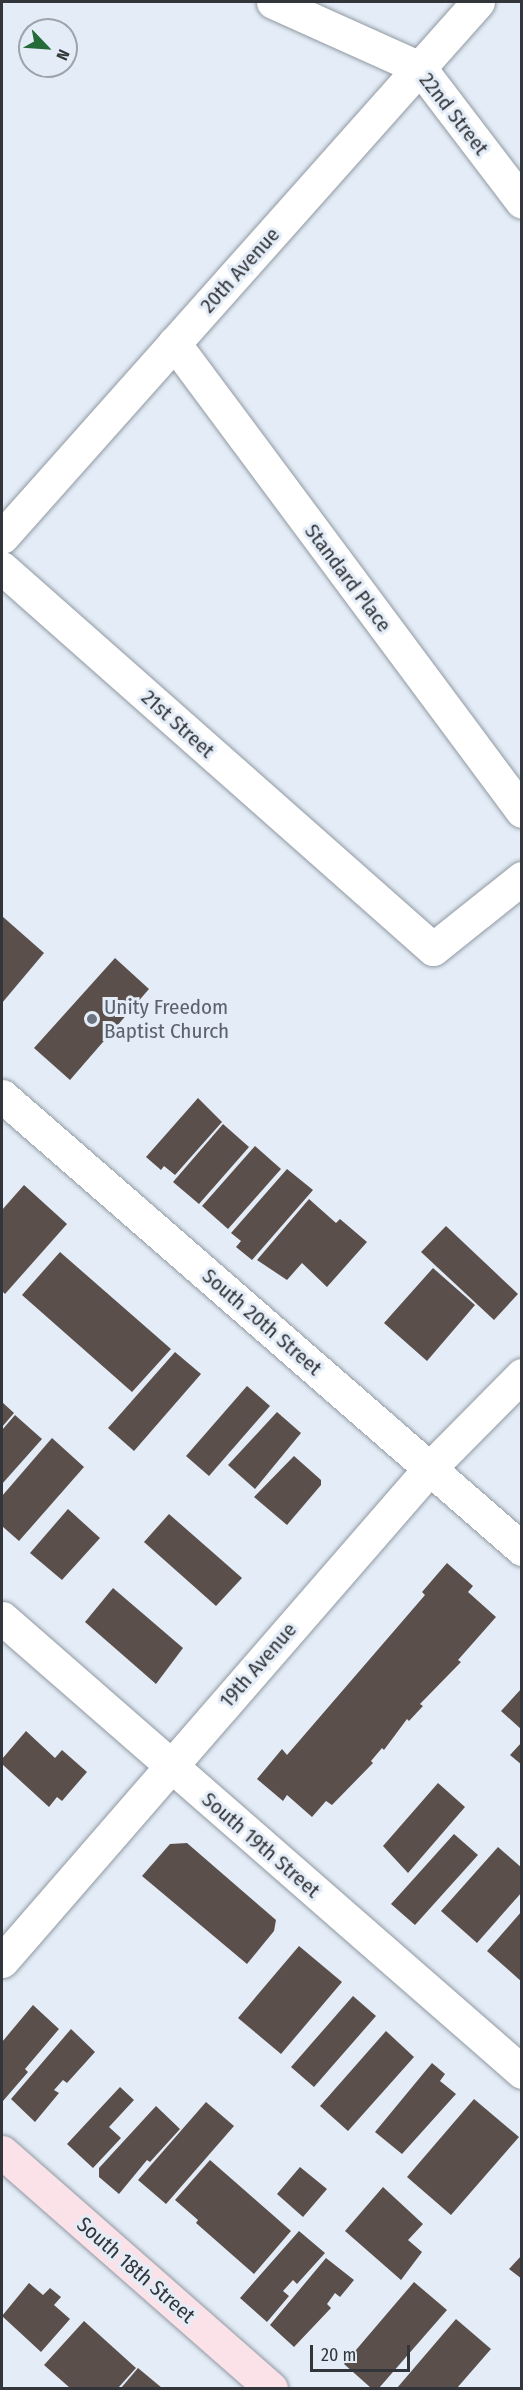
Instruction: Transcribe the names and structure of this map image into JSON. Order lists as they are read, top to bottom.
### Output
{
  "streets": {
    "street": [
      "22nd Street",
      "20th Avenue",
      "Standard Place",
      "21st Street",
      "South 20th Street",
      "19th Avenue",
      "South 19th Street",
      "South 18th Street"
    ]
  },
  "crossings": [
    ["22nd Street", "20th Avenue"],
    ["20th Avenue", "Standard Place"],
    ["South 20th Street", "19th Avenue"],
    ["19th Avenue", "South 19th Street"]
  ],
  "places": ["Unity Freedom Baptist Church"],
  "scale_bar": "20 m",
  "north": "bottom right"
}
